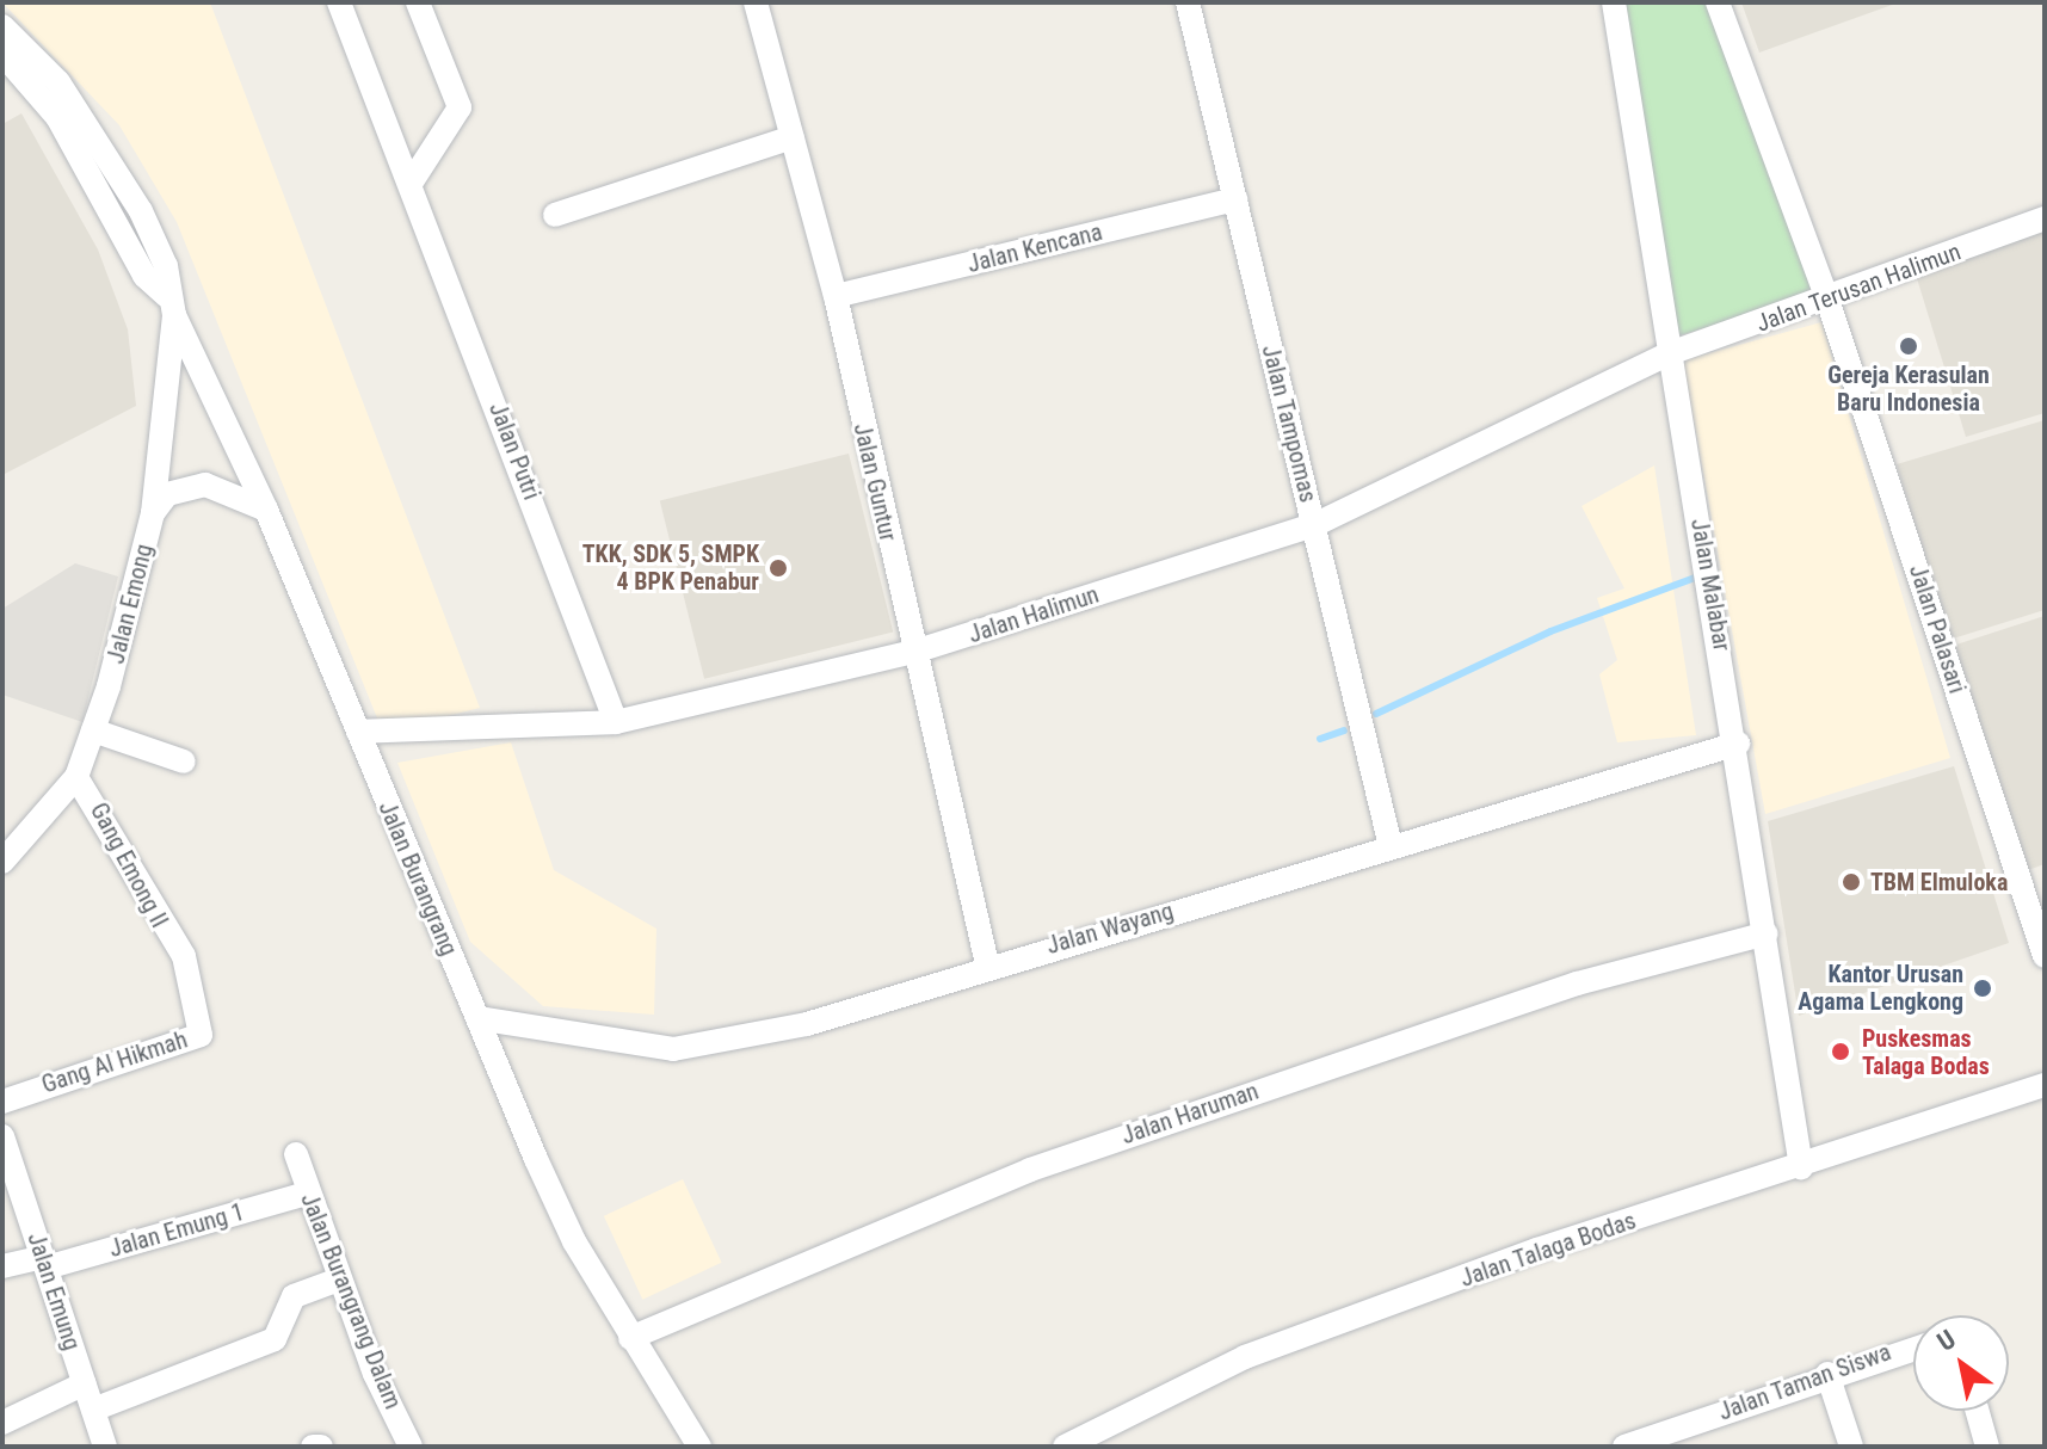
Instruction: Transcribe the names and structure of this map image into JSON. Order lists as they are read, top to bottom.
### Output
{
  "streets": {
    "street": [
      "Jalan Kencana",
      "Jalan Terusan Halimun",
      "Jalan Tampomas",
      "Jalan Putri",
      "Jalan Guntur",
      "Jalan Malabar",
      "Jalan Emong",
      "Jalan Halimun",
      "Jalan Palasari",
      "Gang Emong II",
      "Jalan Burangrang",
      "Jalan Wayang",
      "Gang Al Hikmah",
      "Jalan Haruman",
      "Jalan Emung 1",
      "Jalan Talaga Bodas",
      "Jalan Emung",
      "Jalan Burangrang Dalam",
      "Jalan Taman Siswa"
    ]
  },
  "crossings": [
    ["Jalan Kencana", "Jalan Tampomas"],
    ["Jalan Kencana", "Jalan Guntur"],
    ["Jalan Terusan Halimun", "Jalan Malabar"],
    ["Jalan Terusan Halimun", "Jalan Halimun"],
    ["Jalan Terusan Halimun", "Jalan Palasari"],
    ["Jalan Tampomas", "Jalan Halimun"],
    ["Jalan Tampomas", "Jalan Wayang"],
    ["Jalan Putri", "Jalan Halimun"],
    ["Jalan Guntur", "Jalan Halimun"],
    ["Jalan Guntur", "Jalan Wayang"],
    ["Jalan Malabar", "Jalan Halimun"],
    ["Jalan Malabar", "Jalan Wayang"],
    ["Jalan Malabar", "Jalan Haruman"],
    ["Jalan Malabar", "Jalan Talaga Bodas"],
    ["Jalan Emong", "Gang Emong II"],
    ["Jalan Emong", "Jalan Burangrang"],
    ["Jalan Halimun", "Jalan Burangrang"],
    ["Gang Emong II", "Gang Al Hikmah"],
    ["Jalan Burangrang", "Jalan Wayang"],
    ["Jalan Burangrang", "Jalan Haruman"],
    ["Jalan Emung 1", "Jalan Emung"],
    ["Jalan Emung 1", "Jalan Burangrang Dalam"]
  ],
  "places": [
    "Gereja Kerasulan Baru Indonesia",
    "TKK, SDK 5, SMPK 4 BPK Penabur",
    "TBM Elmuloka",
    "Kantor Urusan Agama Lengkong",
    "Puskesmas Talaga Bodas"
  ],
  "north": "top left"
}
